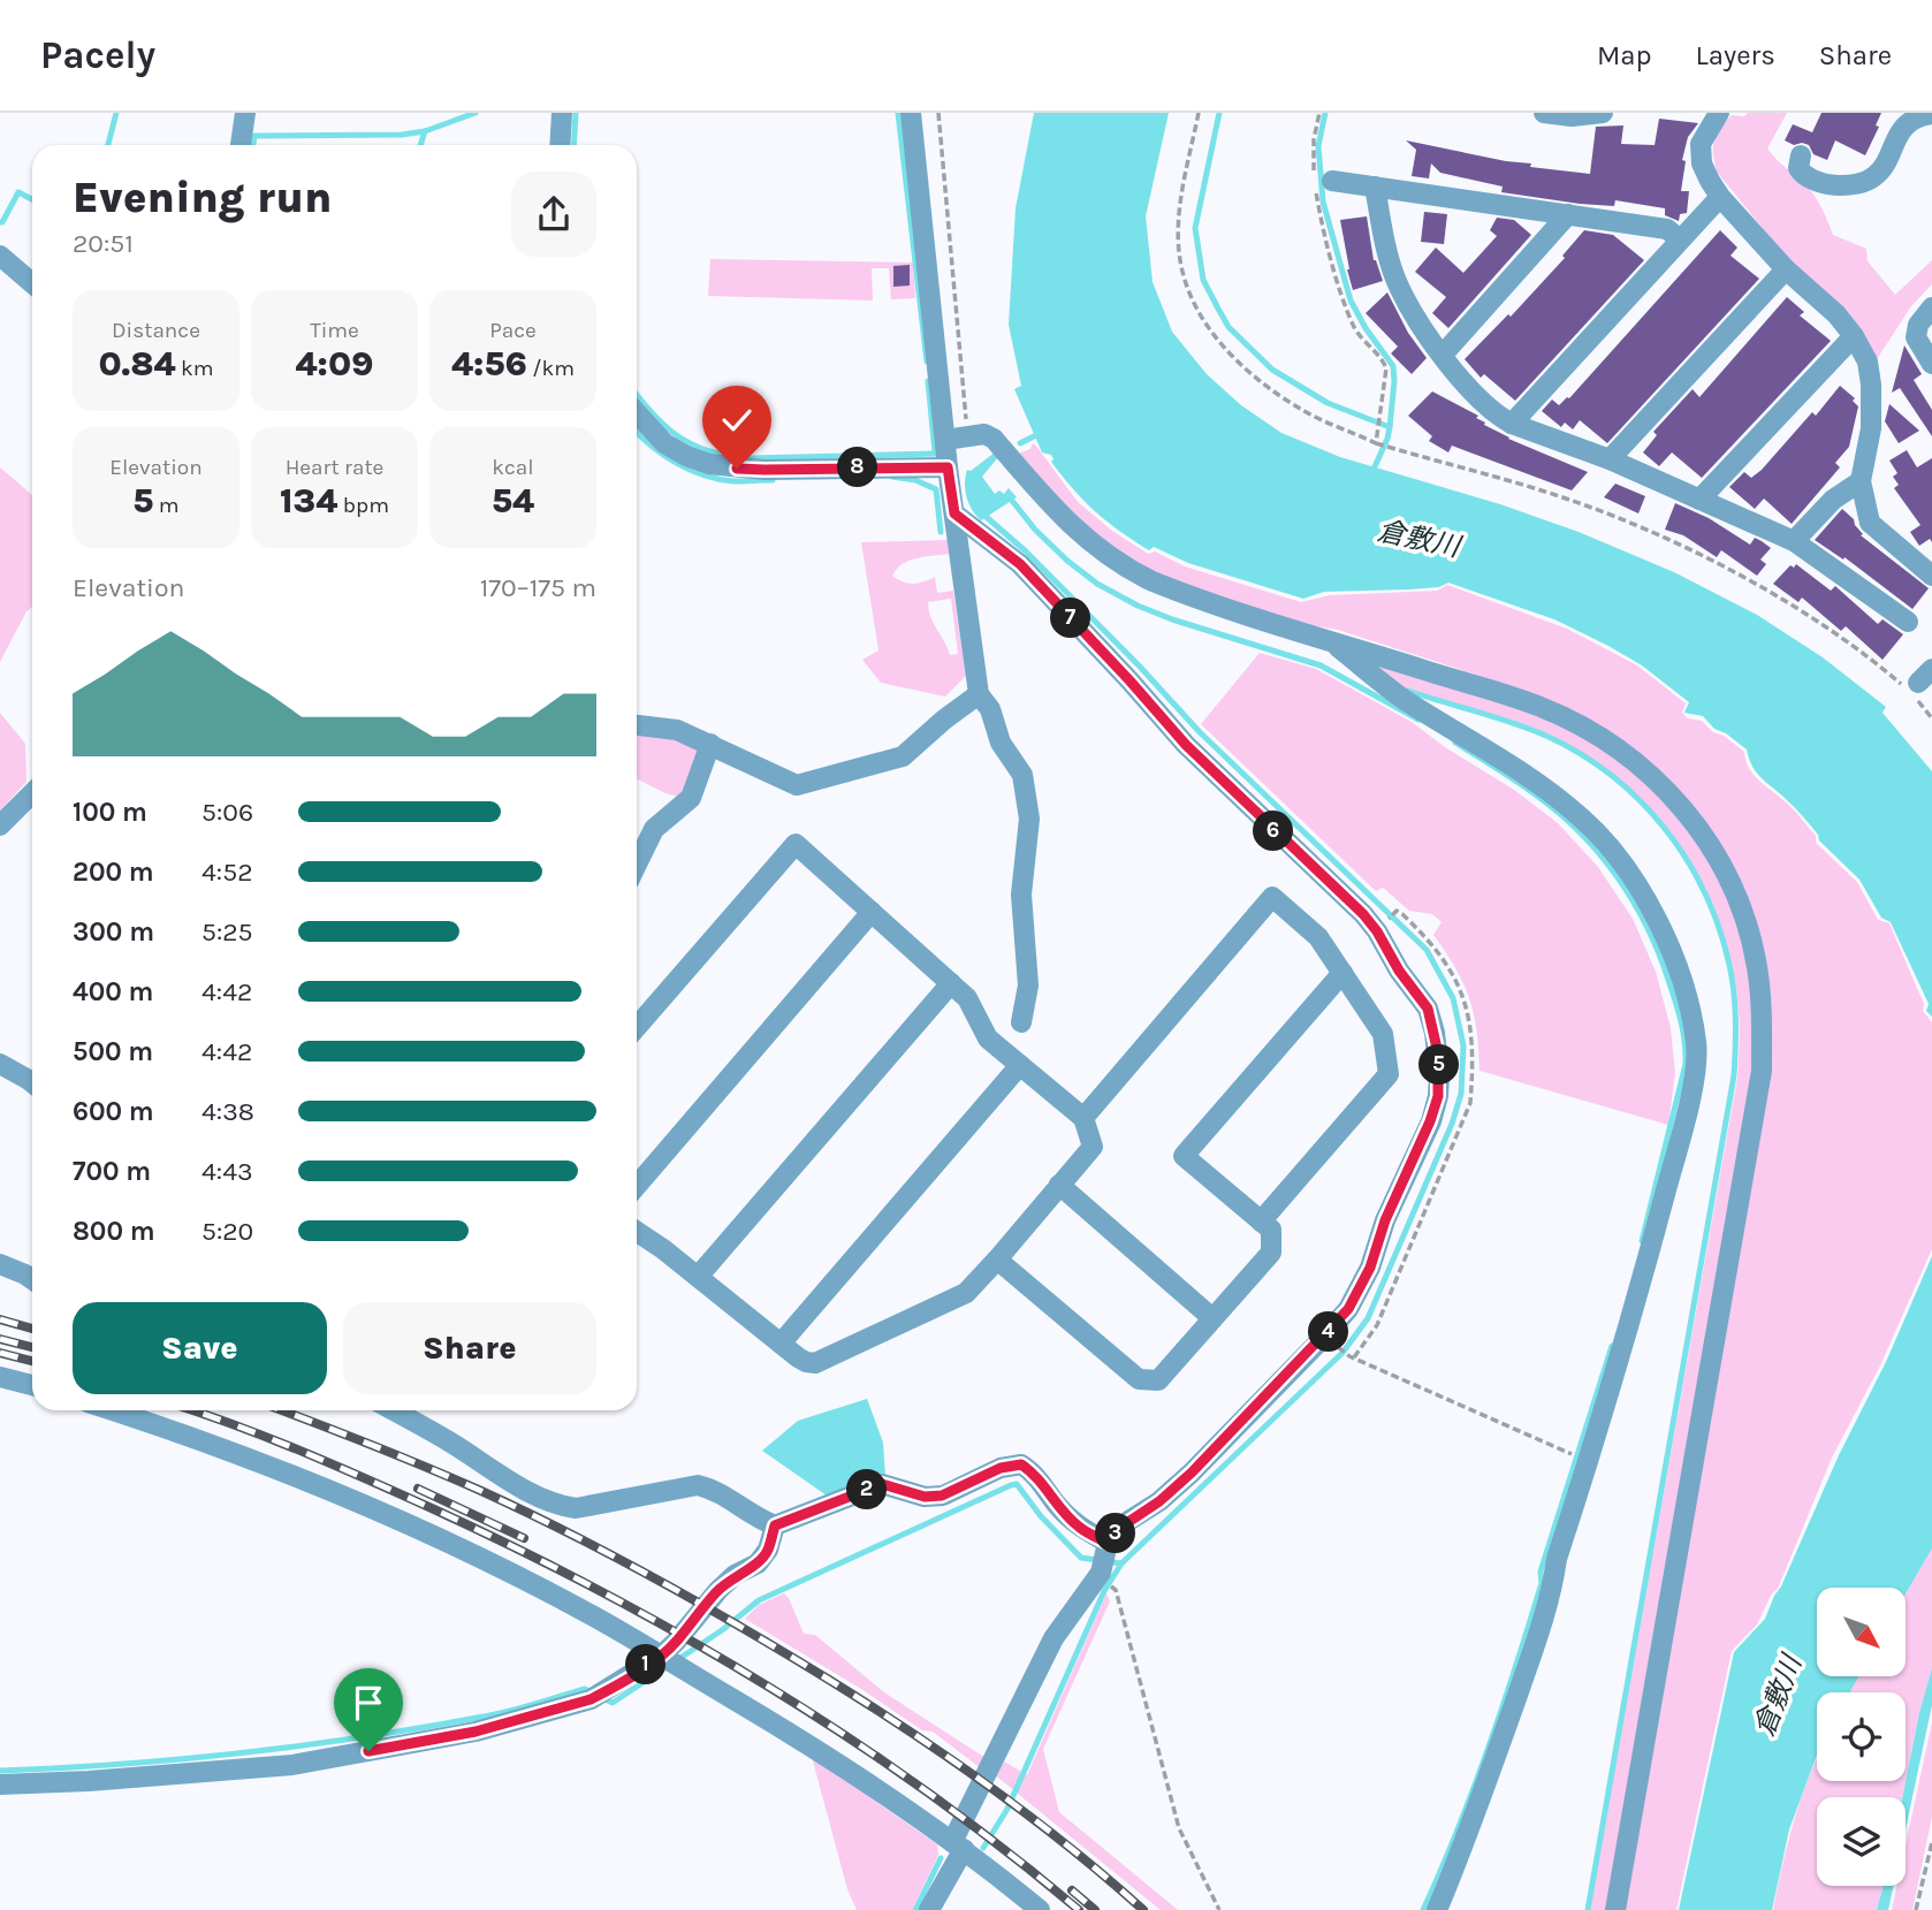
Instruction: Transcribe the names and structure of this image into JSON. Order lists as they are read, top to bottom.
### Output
{
  "water": ["倉敷川"],
  "north": "bottom right",
  "page": {
    "header": "Pacely",
    "nav": ["Map", "Layers", "Share"],
    "heading": ["Evening run", "20:51"],
    "stats": [
      ["Distance", "0.84 km"],
      ["Time", "4:09"],
      ["Pace", "4:56 /km"],
      ["Elevation", "5 m"],
      ["Heart rate", "134 bpm"],
      ["kcal", "54"]
    ],
    "pins": [
      "8",
      "7",
      "6",
      "5",
      "4",
      "2",
      "3",
      "1"
    ],
    "chart": ["Elevation", "170–175 m"],
    "list": [
      {
        "name": "100 m",
        "note": "5:06"
      },
      {
        "name": "200 m",
        "note": "4:52"
      },
      {
        "name": "300 m",
        "note": "5:25"
      },
      {
        "name": "400 m",
        "note": "4:42"
      },
      {
        "name": "500 m",
        "note": "4:42"
      },
      {
        "name": "600 m",
        "note": "4:38"
      },
      {
        "name": "700 m",
        "note": "4:43"
      },
      {
        "name": "800 m",
        "note": "5:20"
      }
    ],
    "buttons": ["Save", "Share"]
  }
}
